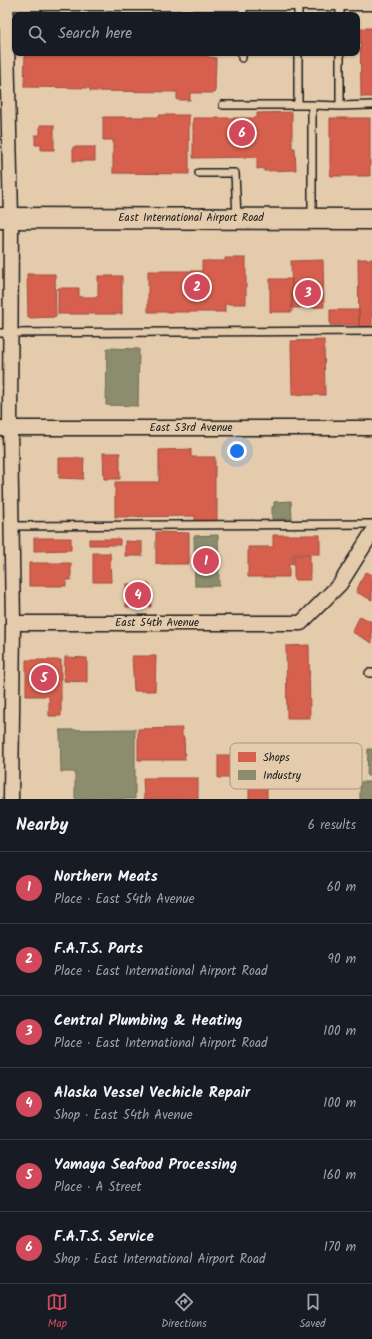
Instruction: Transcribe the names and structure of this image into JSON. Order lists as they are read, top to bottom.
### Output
{
  "streets": {
    "main road": ["East International Airport Road"],
    "street": ["East 53rd Avenue", "East 54th Avenue"]
  },
  "legend": ["Shops", "Industry"],
  "page": {
    "search": "Search here",
    "pins": [
      "6",
      "2",
      "3",
      "1",
      "4",
      "5"
    ],
    "heading": ["Nearby", "6 results"],
    "list": [
      {
        "mark": "1",
        "name": "Northern Meats",
        "note": "Place · East 54th Avenue",
        "value": "60 m"
      },
      {
        "mark": "2",
        "name": "F.A.T.S. Parts",
        "note": "Place · East International Airport Road",
        "value": "90 m"
      },
      {
        "mark": "3",
        "name": "Central Plumbing & Heating",
        "note": "Place · East International Airport Road",
        "value": "100 m"
      },
      {
        "mark": "4",
        "name": "Alaska Vessel Vechicle Repair",
        "note": "Shop · East 54th Avenue",
        "value": "100 m"
      },
      {
        "mark": "5",
        "name": "Yamaya Seafood Processing",
        "note": "Place · A Street",
        "value": "160 m"
      },
      {
        "mark": "6",
        "name": "F.A.T.S. Service",
        "note": "Shop · East International Airport Road",
        "value": "170 m"
      }
    ],
    "nav": ["Map", "Directions", "Saved"]
  }
}
